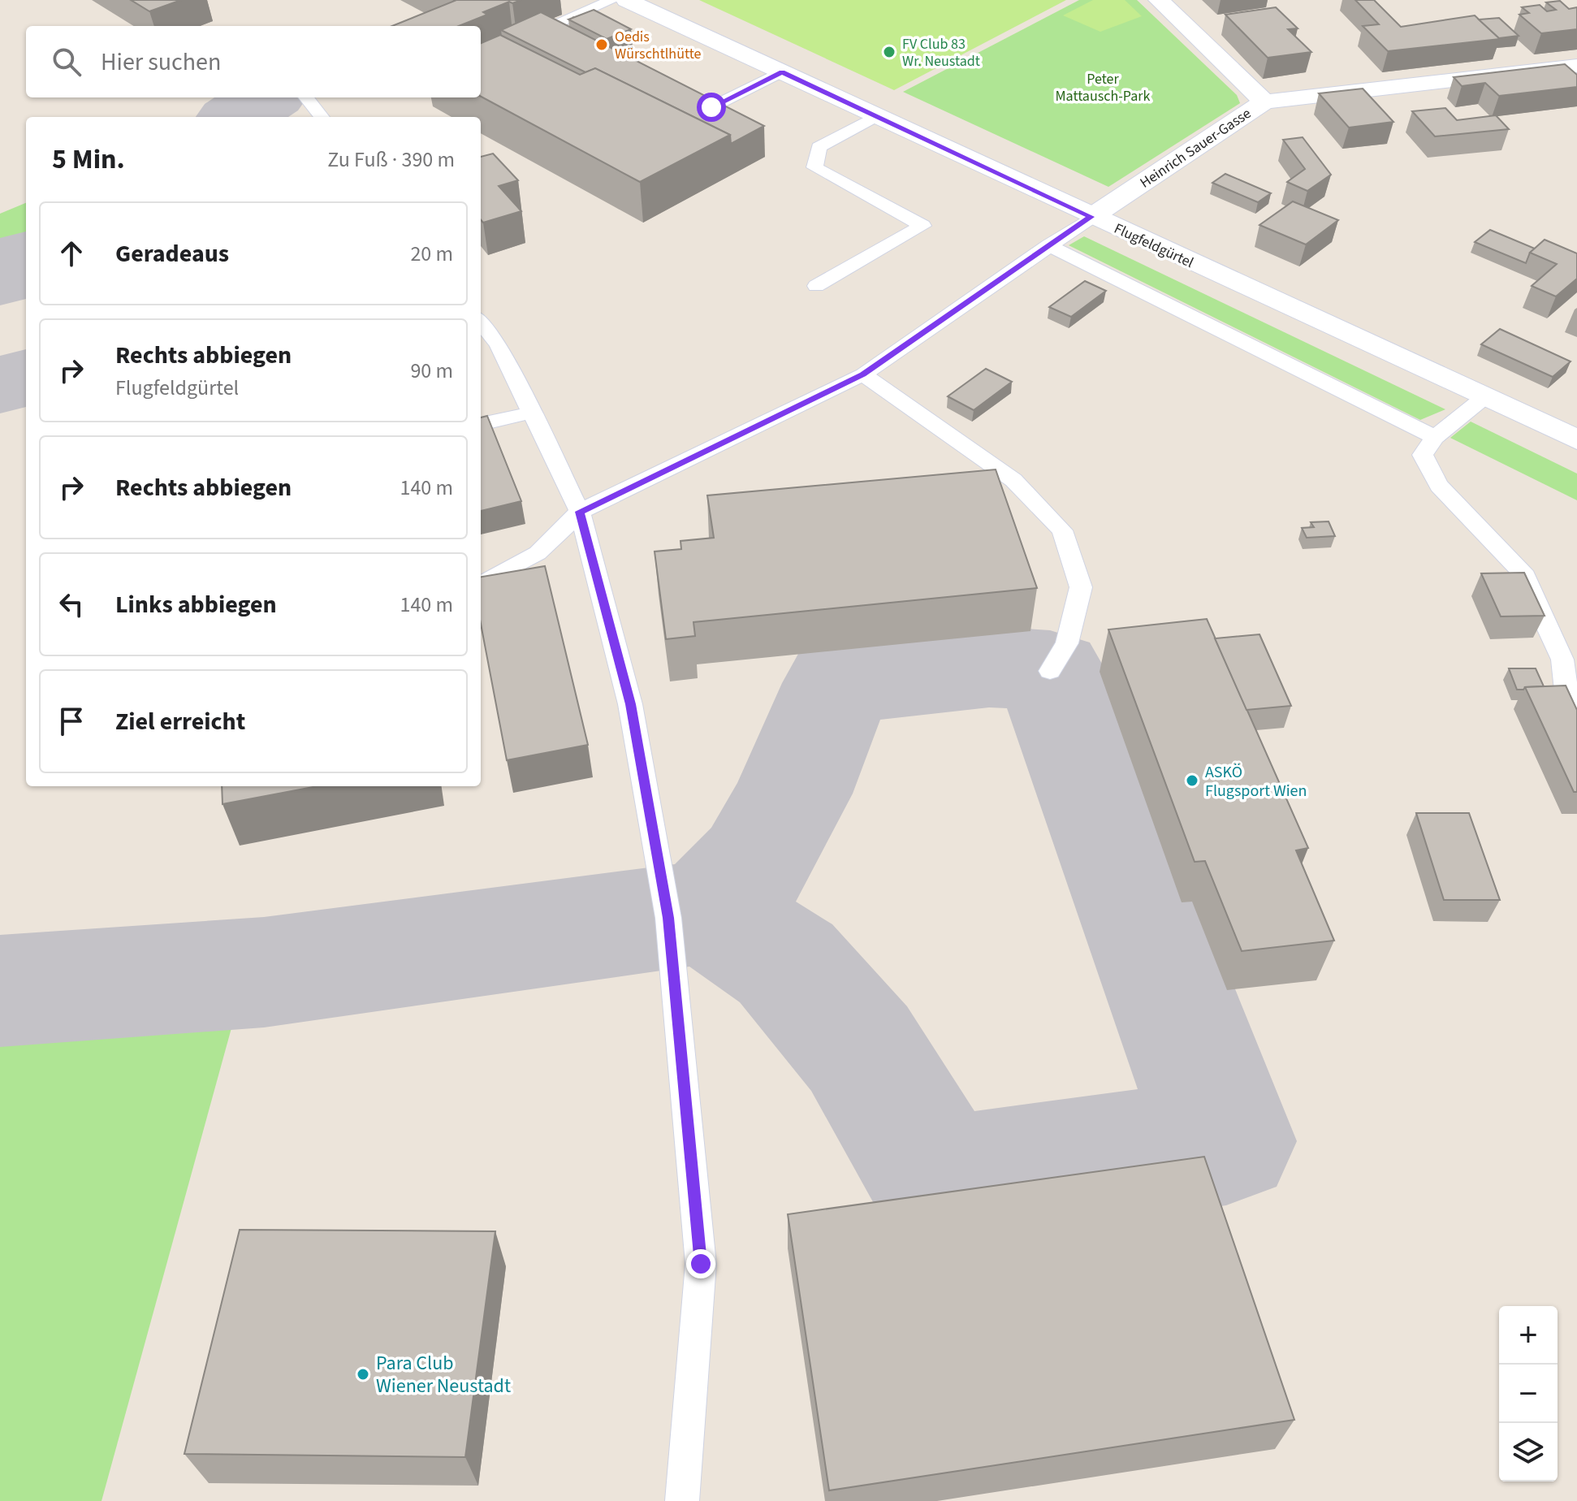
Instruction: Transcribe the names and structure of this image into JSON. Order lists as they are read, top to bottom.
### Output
{
  "streets": {
    "street": ["Heinrich Sauer-Gasse", "Flugfeldgürtel"]
  },
  "crossings": [
    ["Heinrich Sauer-Gasse", "Flugfeldgürtel"]
  ],
  "parks": ["Peter Mattausch-Park"],
  "places": [
    "Oedis Würschtlhütte",
    "FV Club 83 Wr. Neustadt",
    "ASKÖ Flugsport Wien",
    "Para Club Wiener Neustadt"
  ],
  "page": {
    "search": "Hier suchen",
    "heading": ["5 Min.", "Zu Fuß · 390 m"],
    "list": [
      ["Geradeaus", "20 m"],
      ["Rechts abbiegen", "Flugfeldgürtel", "90 m"],
      ["Rechts abbiegen", "140 m"],
      ["Links abbiegen", "140 m"],
      "Ziel erreicht"
    ],
    "map_buttons": ["+", "−"]
  }
}
